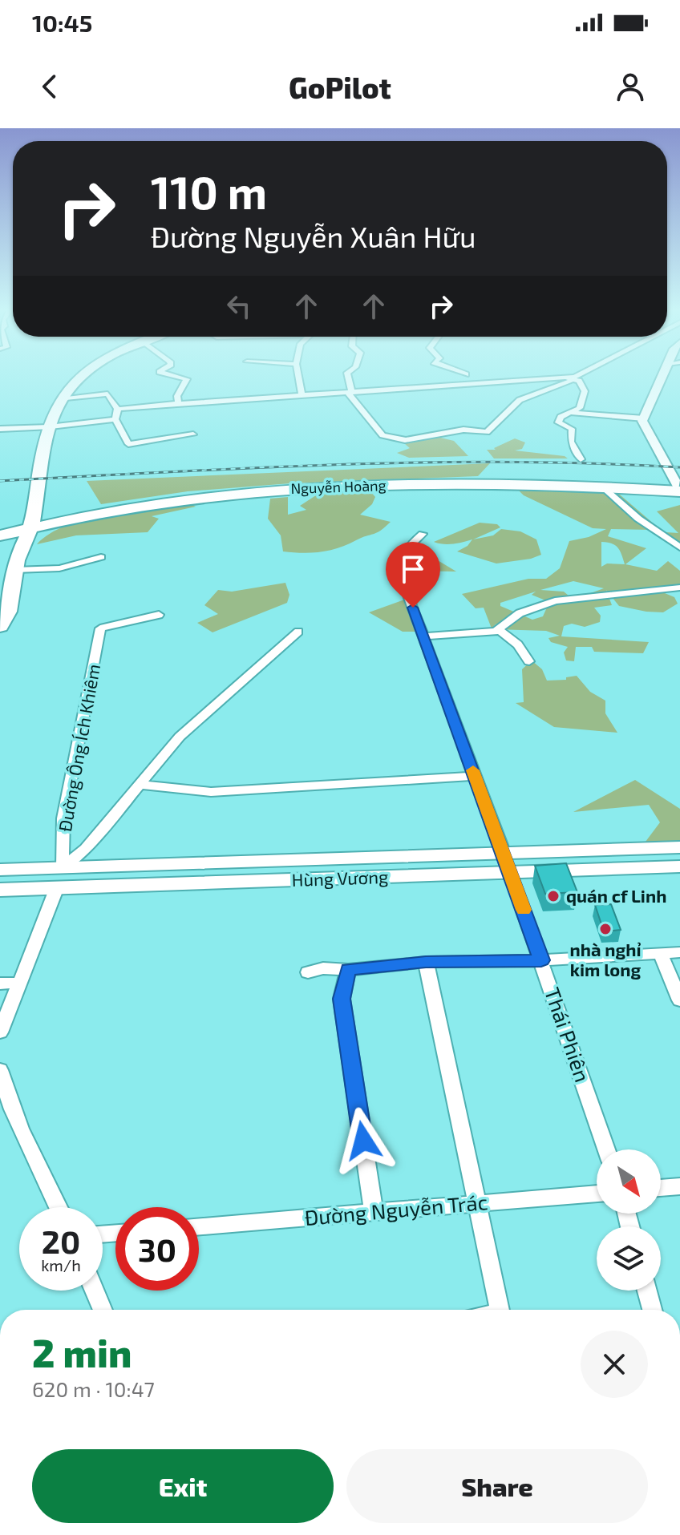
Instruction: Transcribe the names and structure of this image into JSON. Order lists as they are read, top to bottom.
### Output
{
  "streets": {
    "highway": ["Nguyễn Hoàng"],
    "main road": ["Hùng Vương"],
    "street": ["Đường Ông Ích Khiêm", "Thái Phiên", "Đường Nguyễn Trác"]
  },
  "crossings": [
    ["Đường Ông Ích Khiêm", "Hùng Vương"],
    ["Hùng Vương", "Thái Phiên"]
  ],
  "places": ["quán cf Linh", "nhà nghỉ kim long"],
  "north": "bottom right",
  "page": {
    "status": "10:45",
    "header": "GoPilot",
    "turn": ["110 m", "Đường Nguyễn Xuân Hữu"],
    "speed": "20 km/h",
    "limit": "30",
    "heading": ["2 min", "620 m · 10:47"],
    "buttons": ["Exit", "Share"]
  }
}
